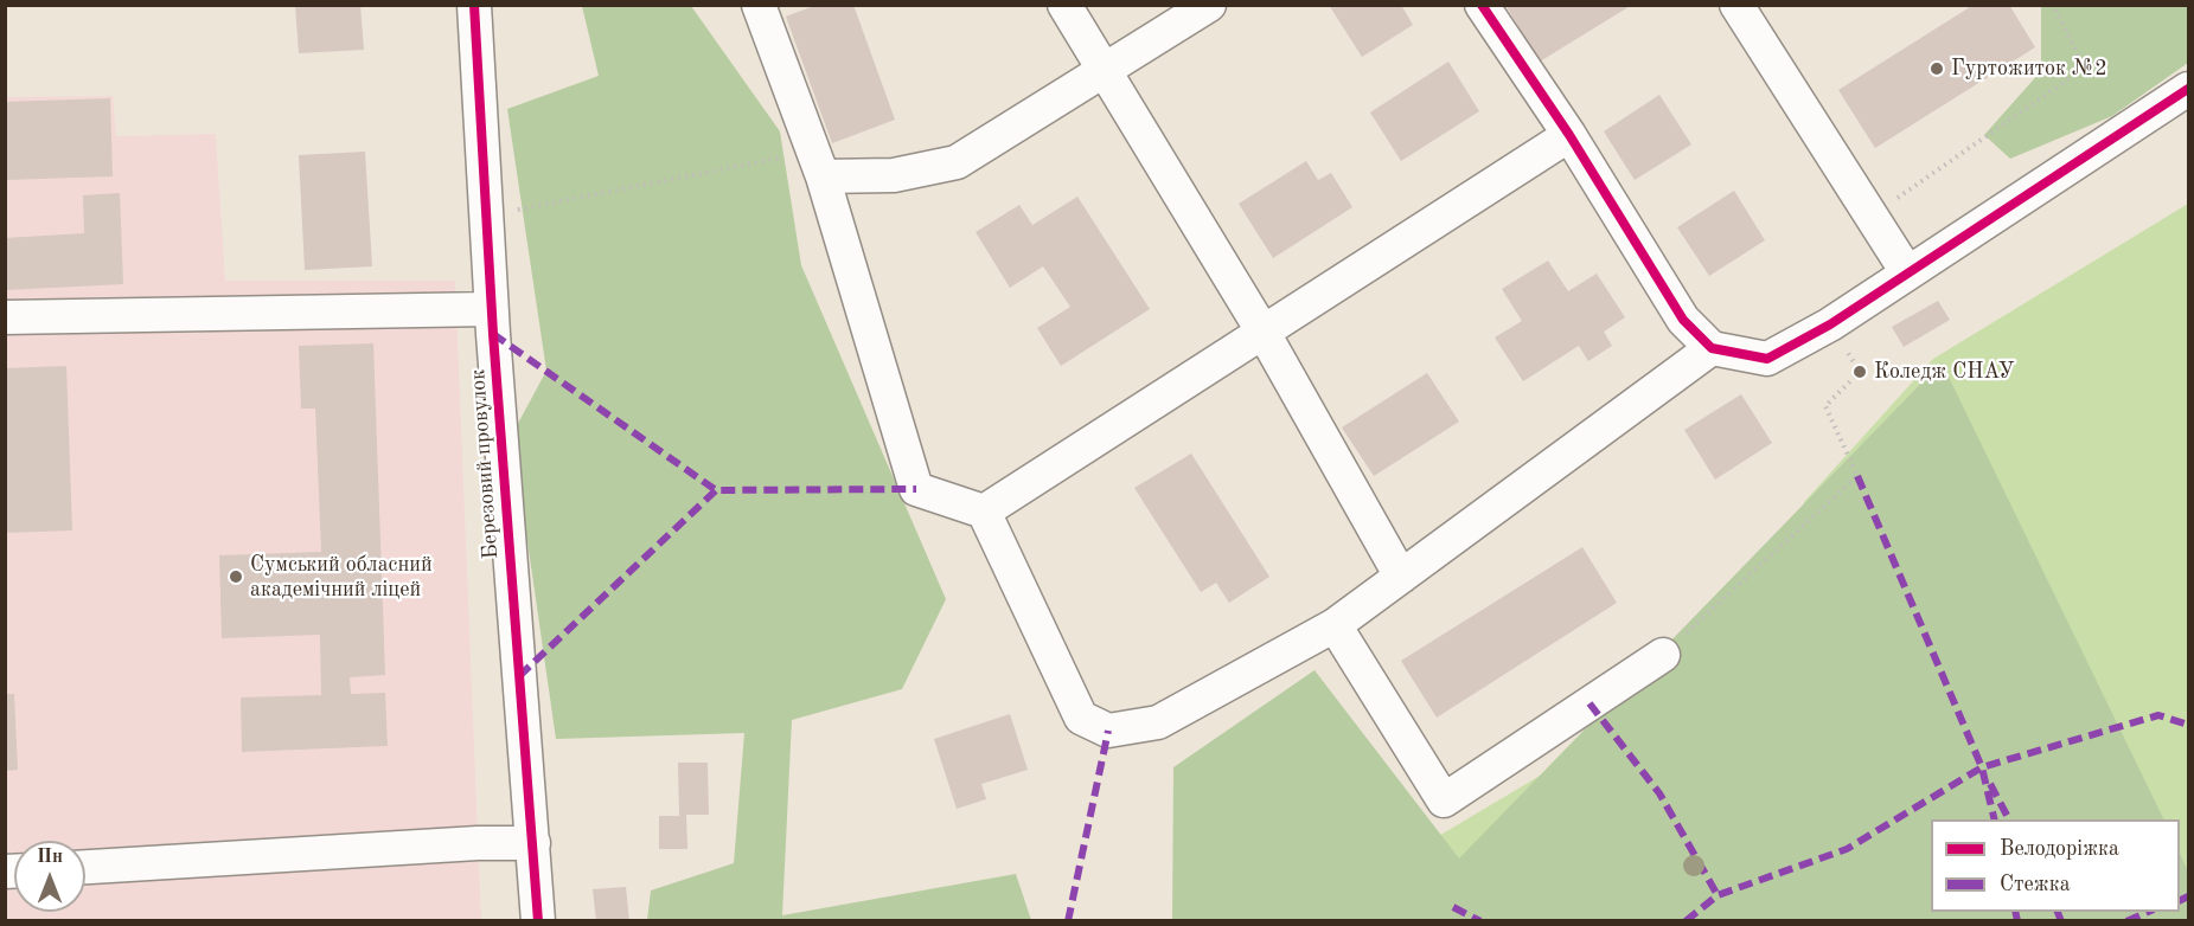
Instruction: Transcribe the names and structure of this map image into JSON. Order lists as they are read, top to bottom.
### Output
{
  "streets": {
    "street": ["Березовий провулок"]
  },
  "places": ["Гуртожиток №2", "Коледж СНАУ", "Сумський обласний академічний ліцей"],
  "legend": ["Велодоріжка", "Стежка"],
  "north": "top"
}
